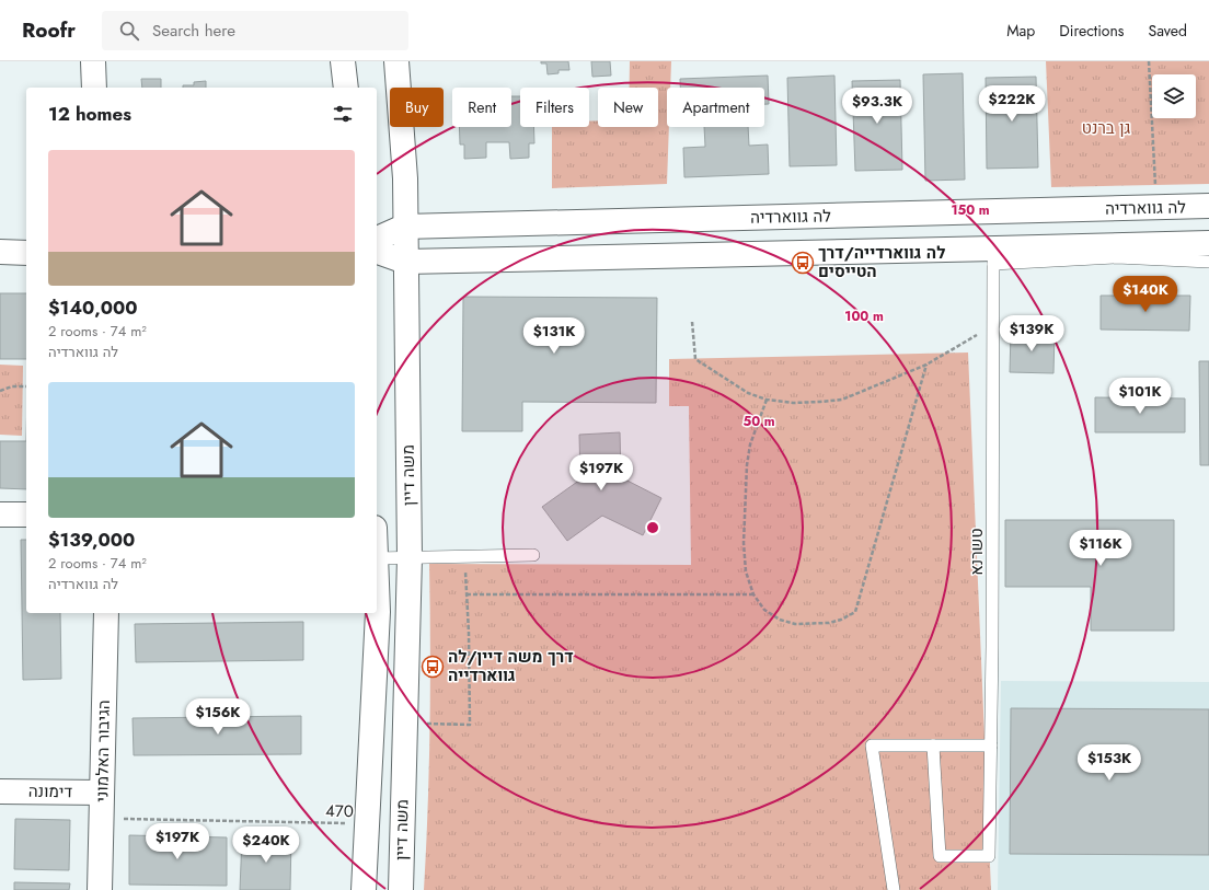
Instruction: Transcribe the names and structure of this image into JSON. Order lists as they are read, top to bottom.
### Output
{
  "streets": {
    "main road": [
      "לה גווארדיה",
      "משה דיין",
      "הגיבור האלמוני",
      "דימונה"
    ],
    "lane": ["טשרנא"],
    "path": ["470"]
  },
  "crossings": [
    ["לה גווארדיה", "משה דיין"],
    ["משה דיין", "470"],
    ["הגיבור האלמוני", "דימונה"],
    ["הגיבור האלמוני", "470"]
  ],
  "parks": ["גן ברנט"],
  "places": {
    "bus stop": ["לה גווארדייה/דרך הטייסים", "דרך משה דיין/לה גווארדייה"]
  },
  "page": {
    "header": "Roofr",
    "search": "Search here",
    "nav": ["Map", "Directions", "Saved"],
    "price": [
      "$222K",
      "$93.3K",
      "$140K",
      "$139K",
      "$131K",
      "$101K",
      "$197K",
      "$116K",
      "$156K",
      "$153K",
      "$197K",
      "$240K"
    ],
    "chip": [
      "Buy",
      "Rent",
      "Filters",
      "New",
      "Apartment"
    ],
    "heading": "12 homes",
    "list": [
      {
        "name": "$140,000",
        "note": "2 rooms · 74 m² · לה גווארדיה"
      },
      {
        "name": "$139,000",
        "note": "2 rooms · 74 m² · לה גווארדיה"
      }
    ]
  },
  "rings": ["150 m", "100 m", "50 m"]
}
